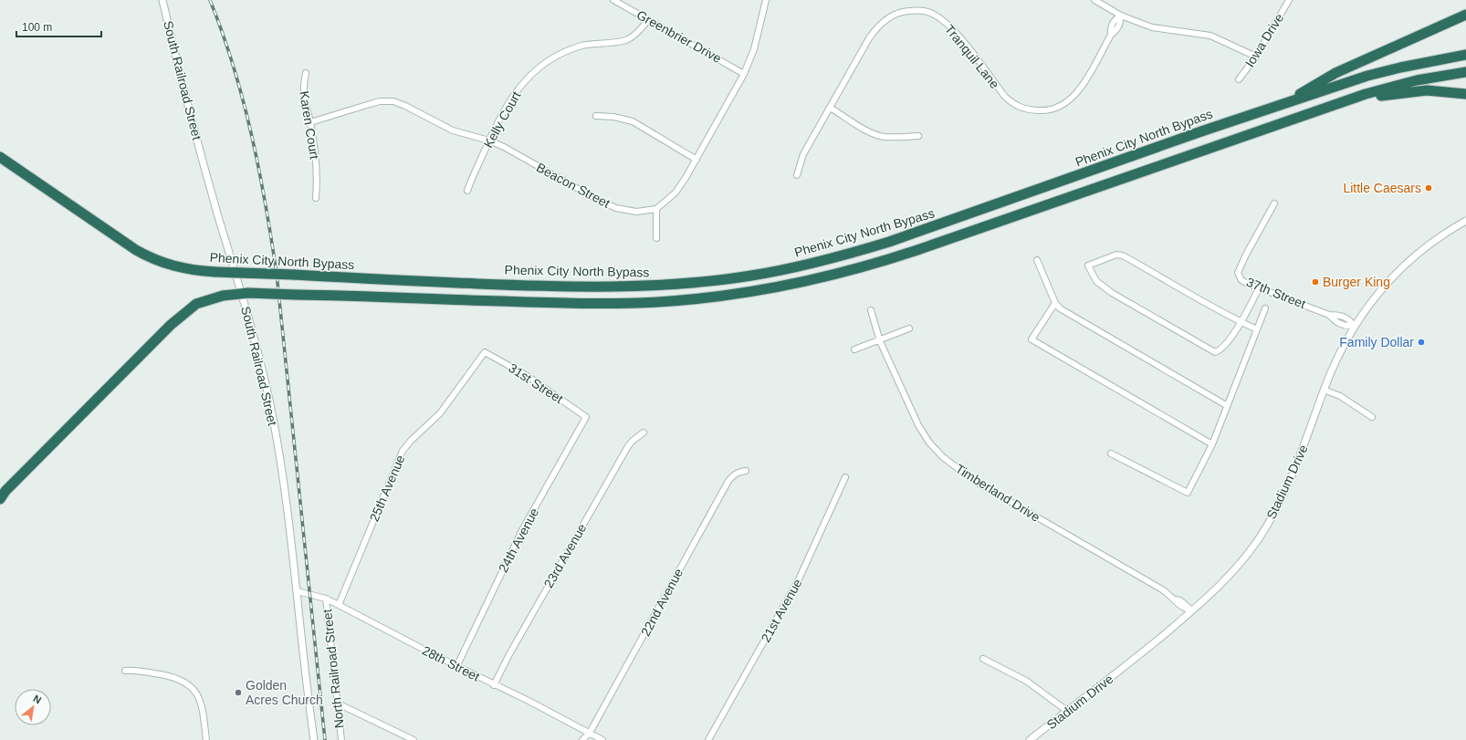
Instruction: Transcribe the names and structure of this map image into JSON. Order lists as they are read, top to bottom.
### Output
{
  "streets": {
    "highway": ["Phenix City North Bypass"],
    "street": [
      "Greenbrier Drive",
      "Iowa Drive",
      "Tranquil Lane",
      "South Railroad Street",
      "Kelly Court",
      "Karen Court",
      "Beacon Street",
      "37th Street",
      "31st Street",
      "Stadium Drive",
      "25th Avenue",
      "Timberland Drive",
      "24th Avenue",
      "23rd Avenue",
      "22nd Avenue",
      "21st Avenue",
      "28th Street",
      "North Railroad Street"
    ]
  },
  "crossings": [
    ["Greenbrier Drive", "Kelly Court"],
    ["South Railroad Street", "28th Street"],
    ["Kelly Court", "Beacon Street"],
    ["Karen Court", "Beacon Street"],
    ["37th Street", "Stadium Drive"],
    ["31st Street", "25th Avenue"],
    ["31st Street", "24th Avenue"],
    ["Stadium Drive", "Timberland Drive"],
    ["25th Avenue", "28th Street"],
    ["24th Avenue", "28th Street"],
    ["23rd Avenue", "28th Street"],
    ["22nd Avenue", "28th Street"],
    ["28th Street", "North Railroad Street"]
  ],
  "places": [
    "Little Caesars",
    "Burger King",
    "Family Dollar",
    "Golden Acres Church"
  ],
  "scale_bar": "100 m",
  "north": "top right"
}
